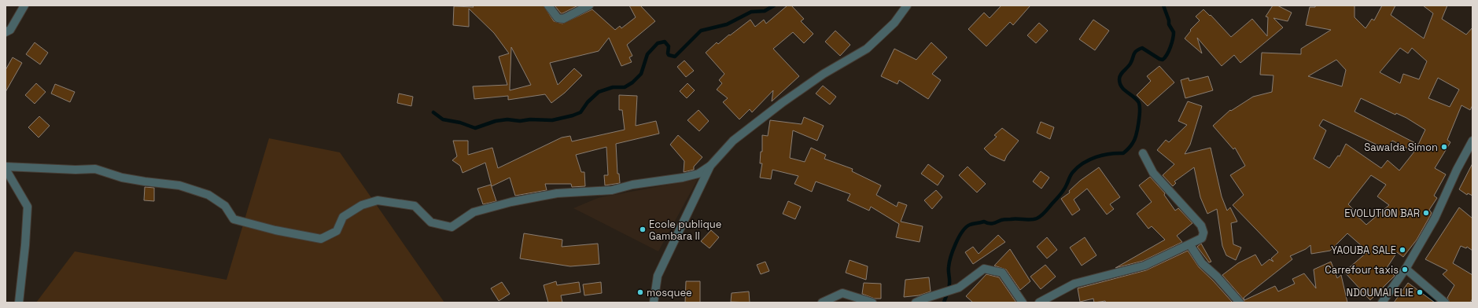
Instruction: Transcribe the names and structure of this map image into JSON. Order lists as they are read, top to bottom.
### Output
{
  "places": [
    "Sawalda Simon",
    "EVOLUTION BAR",
    "Ecole publique Gambara II",
    "YAOUBA SALE",
    "Carrefour taxis",
    "mosquee",
    "NDOUMAI ELIE"
  ]
}
